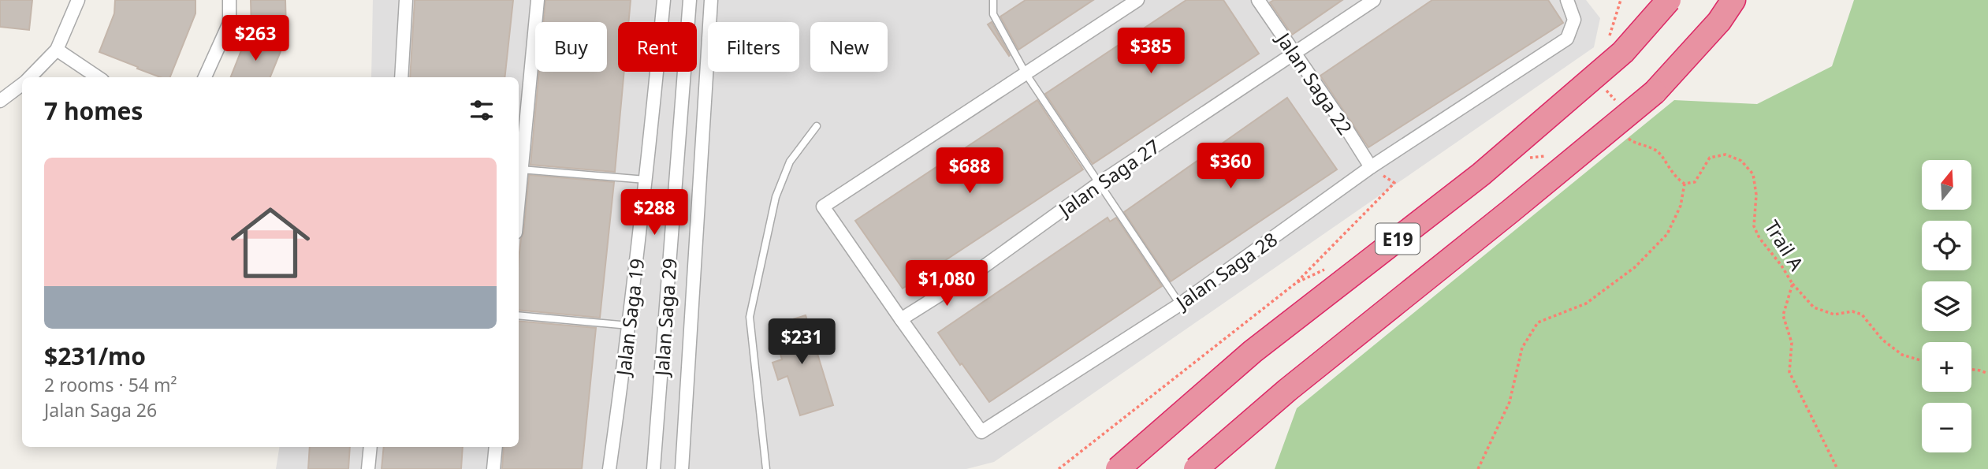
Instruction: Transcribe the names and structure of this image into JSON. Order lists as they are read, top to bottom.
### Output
{
  "streets": {
    "highway": ["E19"],
    "street": [
      "Jalan Saga 22",
      "Jalan Saga 27",
      "Jalan Saga 28",
      "Jalan Saga 19",
      "Jalan Saga 29"
    ],
    "path": ["Trail A"]
  },
  "crossings": [
    ["Jalan Saga 22", "Jalan Saga 27"],
    ["Jalan Saga 22", "Jalan Saga 28"],
    ["Jalan Saga 27", "Jalan Saga 28"]
  ],
  "north": "top",
  "page": {
    "price": [
      "$263",
      "$385",
      "$360",
      "$688",
      "$288",
      "$1,080",
      "$231"
    ],
    "chip": [
      "Buy",
      "Rent",
      "Filters",
      "New"
    ],
    "heading": "7 homes",
    "list": [
      {
        "name": "$231/mo",
        "note": "2 rooms · 54 m² · Jalan Saga 26"
      }
    ],
    "map_buttons": ["+", "−"]
  }
}
